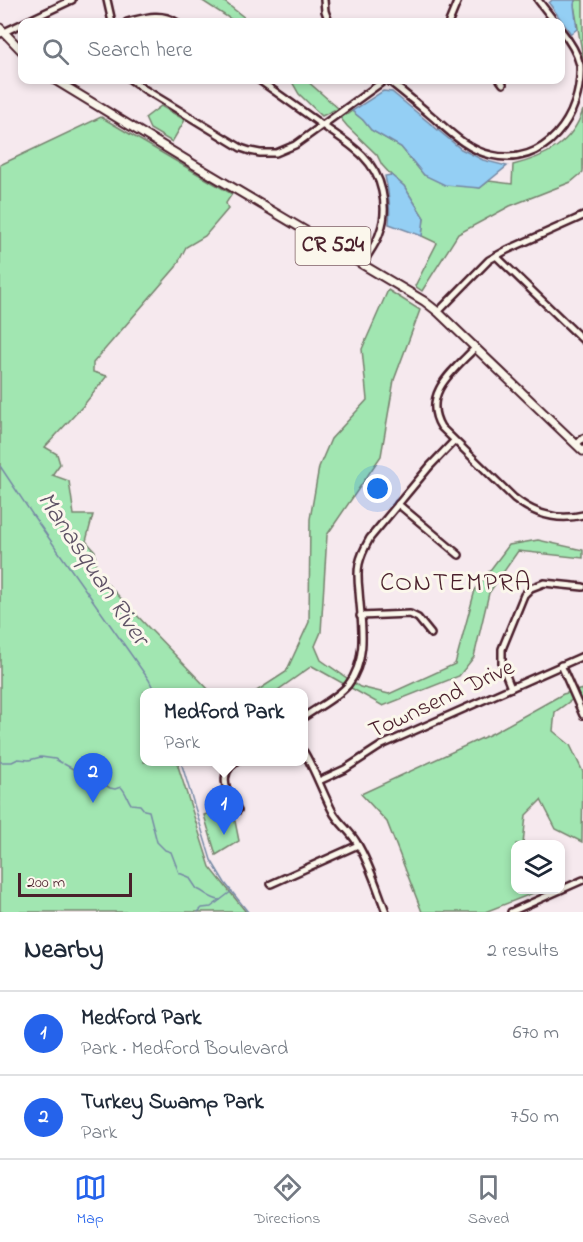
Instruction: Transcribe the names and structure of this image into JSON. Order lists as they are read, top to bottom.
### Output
{
  "streets": {
    "main road": ["CR 524"],
    "street": ["Townsend Drive"]
  },
  "districts": ["CONTEMPRA"],
  "water": ["Manasquan River"],
  "scale_bar": "200 m",
  "page": {
    "search": "Search here",
    "popup": ["Medford Park", "Park"],
    "pins": ["2", "1"],
    "scale": "200 m",
    "heading": ["Nearby", "2 results"],
    "list": [
      {
        "mark": "1",
        "name": "Medford Park",
        "note": "Park · Medford Boulevard",
        "value": "670 m"
      },
      {
        "mark": "2",
        "name": "Turkey Swamp Park",
        "note": "Park",
        "value": "750 m"
      }
    ],
    "nav": ["Map", "Directions", "Saved"]
  }
}
